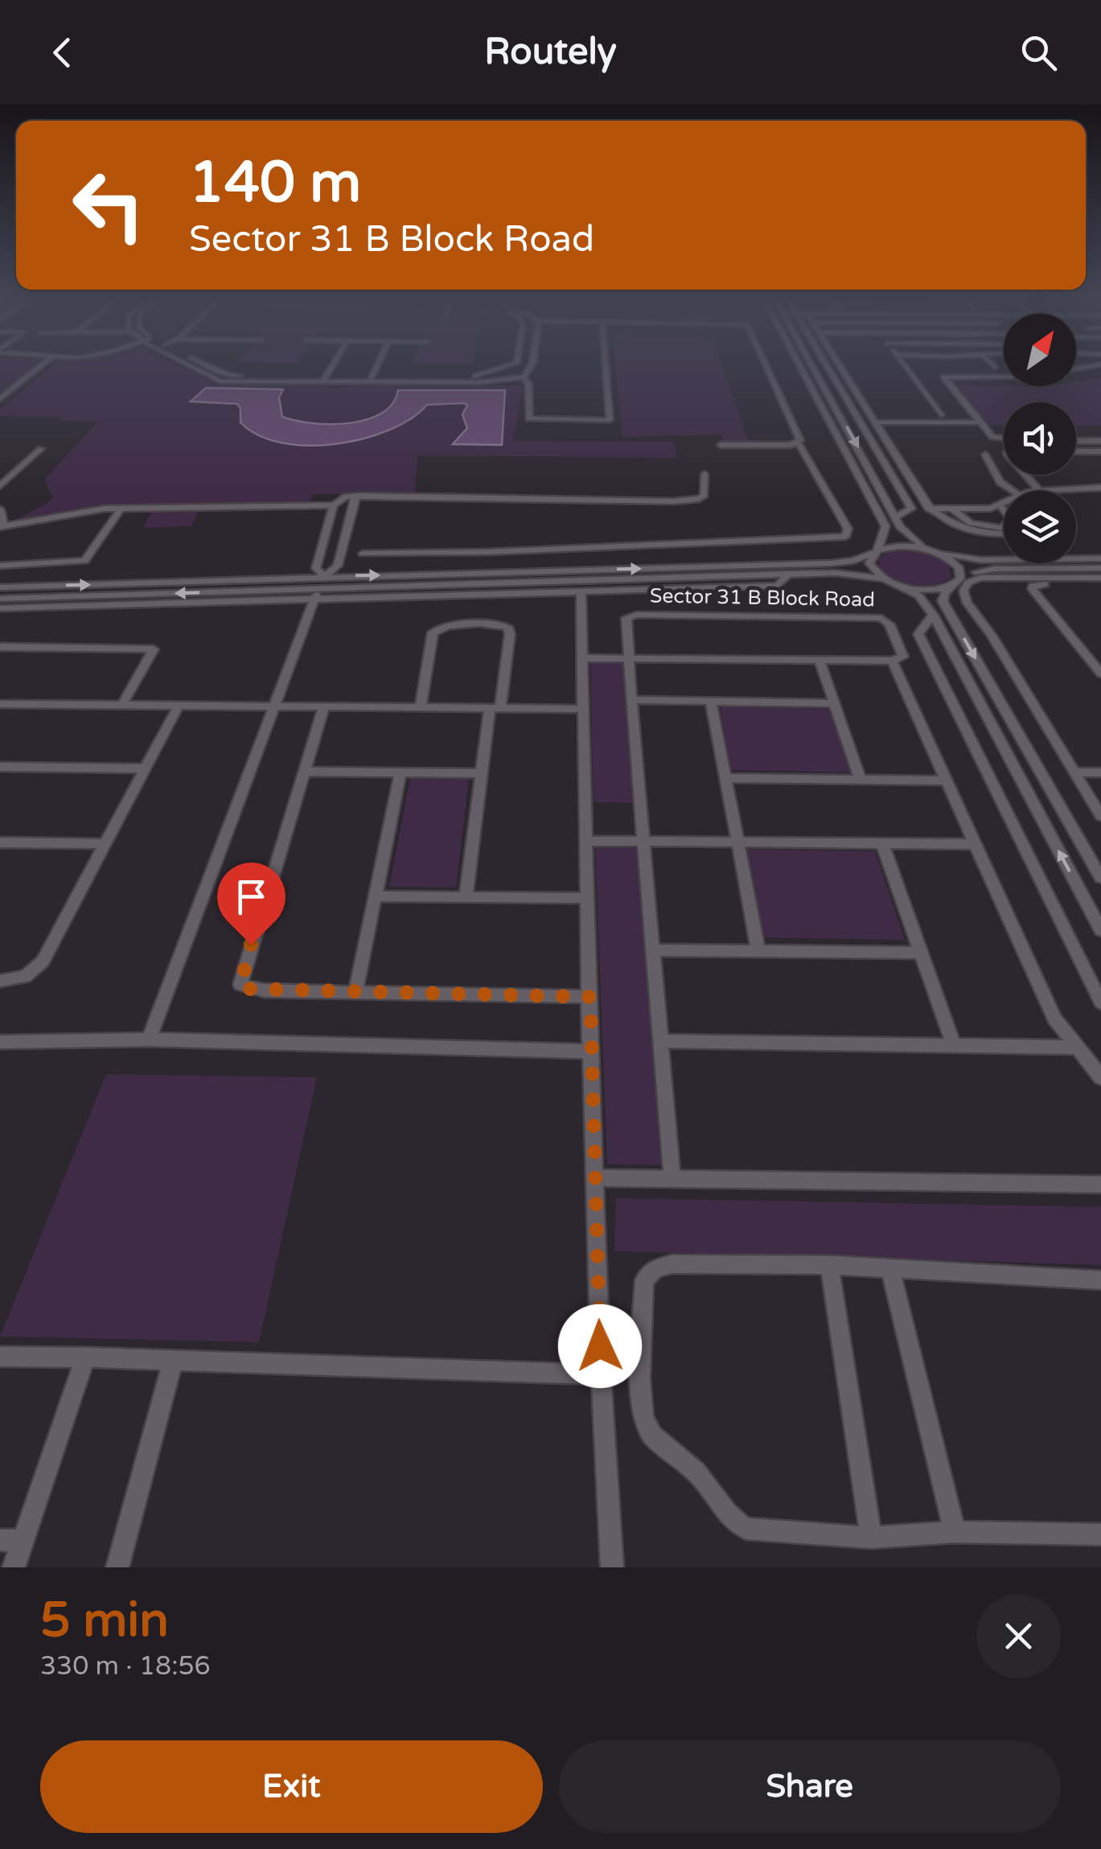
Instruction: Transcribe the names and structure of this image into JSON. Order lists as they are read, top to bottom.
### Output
{
  "streets": {
    "street": ["Sector 31 B Block Road"]
  },
  "north": "top right",
  "page": {
    "header": "Routely",
    "turn": ["140 m", "Sector 31 B Block Road"],
    "heading": ["5 min", "330 m · 18:56"],
    "buttons": ["Exit", "Share"]
  }
}
